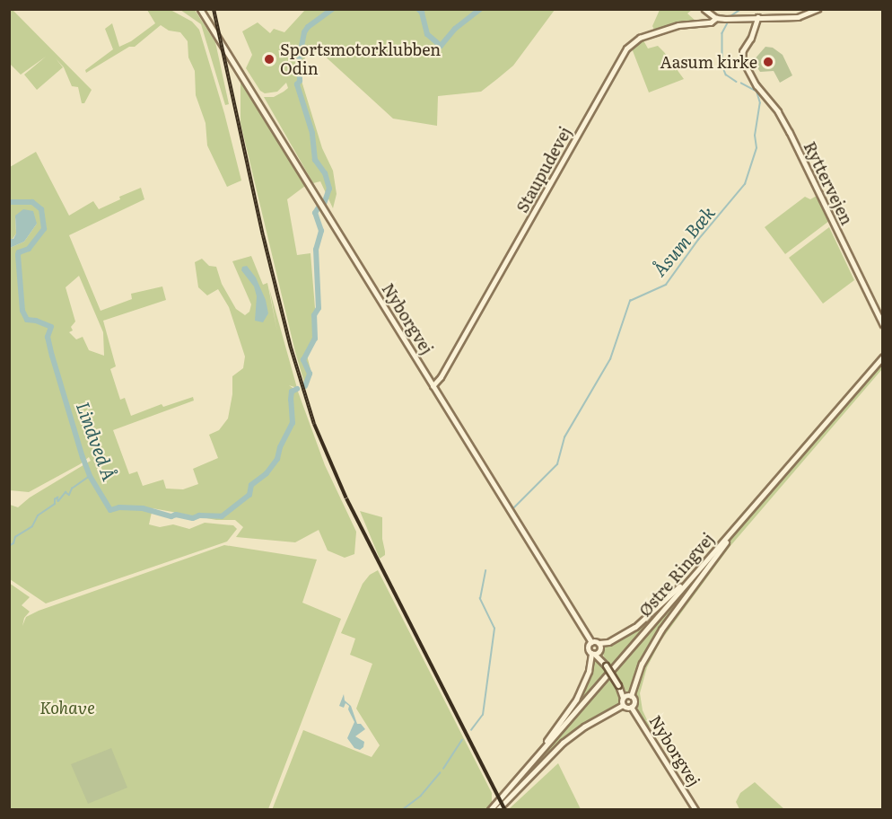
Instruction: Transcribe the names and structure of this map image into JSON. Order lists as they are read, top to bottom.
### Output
{
  "streets": {
    "main road": ["Nyborgvej", "Østre Ringvej"],
    "street": ["Staupudevej", "Ryttervejen"]
  },
  "crossings": [
    ["Staupudevej", "Ryttervejen"],
    ["Staupudevej", "Nyborgvej"]
  ],
  "water": ["Åsum Bæk", "Lindved Å"],
  "parks": ["Kohave"],
  "places": ["Sportsmotorklubben Odin", "Aasum kirke"]
}
